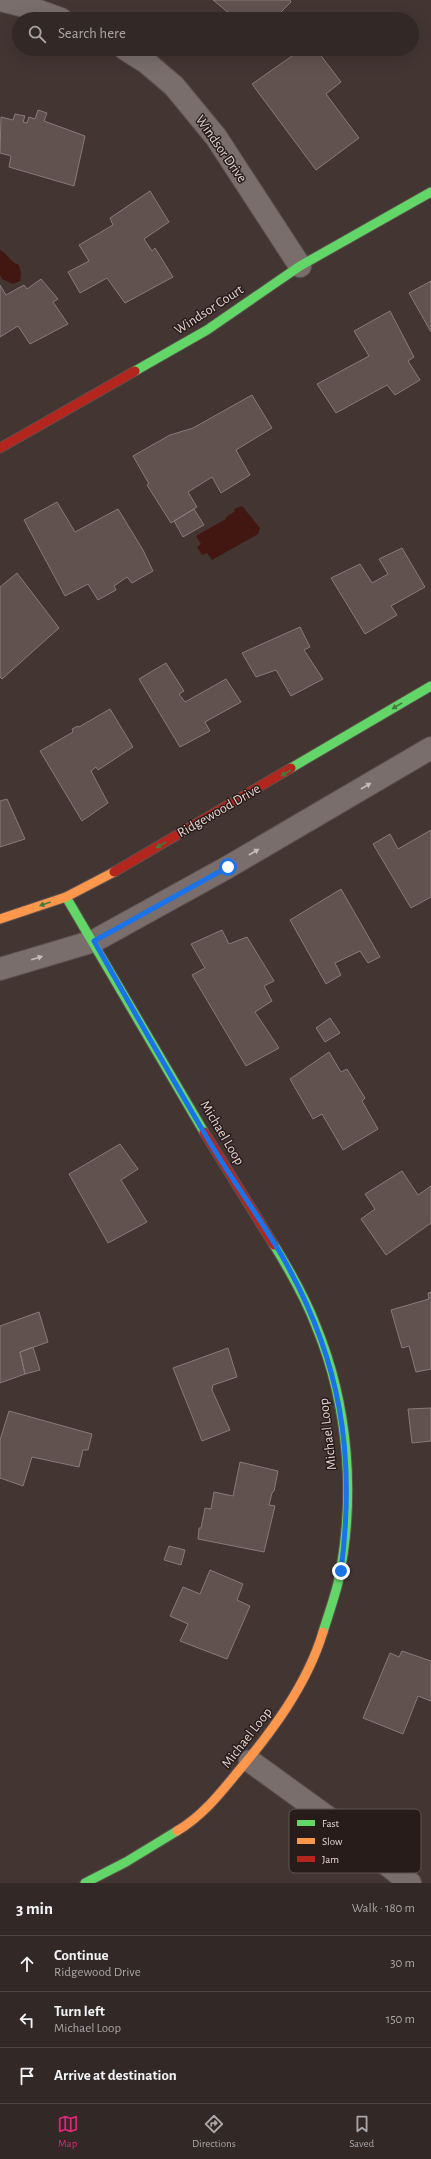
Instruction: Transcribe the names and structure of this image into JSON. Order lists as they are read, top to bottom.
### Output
{
  "streets": {
    "street": [
      "Windsor Drive",
      "Windsor Court",
      "Ridgewood Drive",
      "Michael Loop"
    ]
  },
  "crossings": [
    ["Windsor Drive", "Windsor Court"],
    ["Ridgewood Drive", "Michael Loop"]
  ],
  "legend": ["Fast", "Slow", "Jam"],
  "page": {
    "search": "Search here",
    "heading": ["3 min", "Walk · 180 m"],
    "list": [
      ["Continue", "Ridgewood Drive", "30 m"],
      ["Turn left", "Michael Loop", "150 m"],
      "Arrive at destination"
    ],
    "nav": ["Map", "Directions", "Saved"]
  }
}
